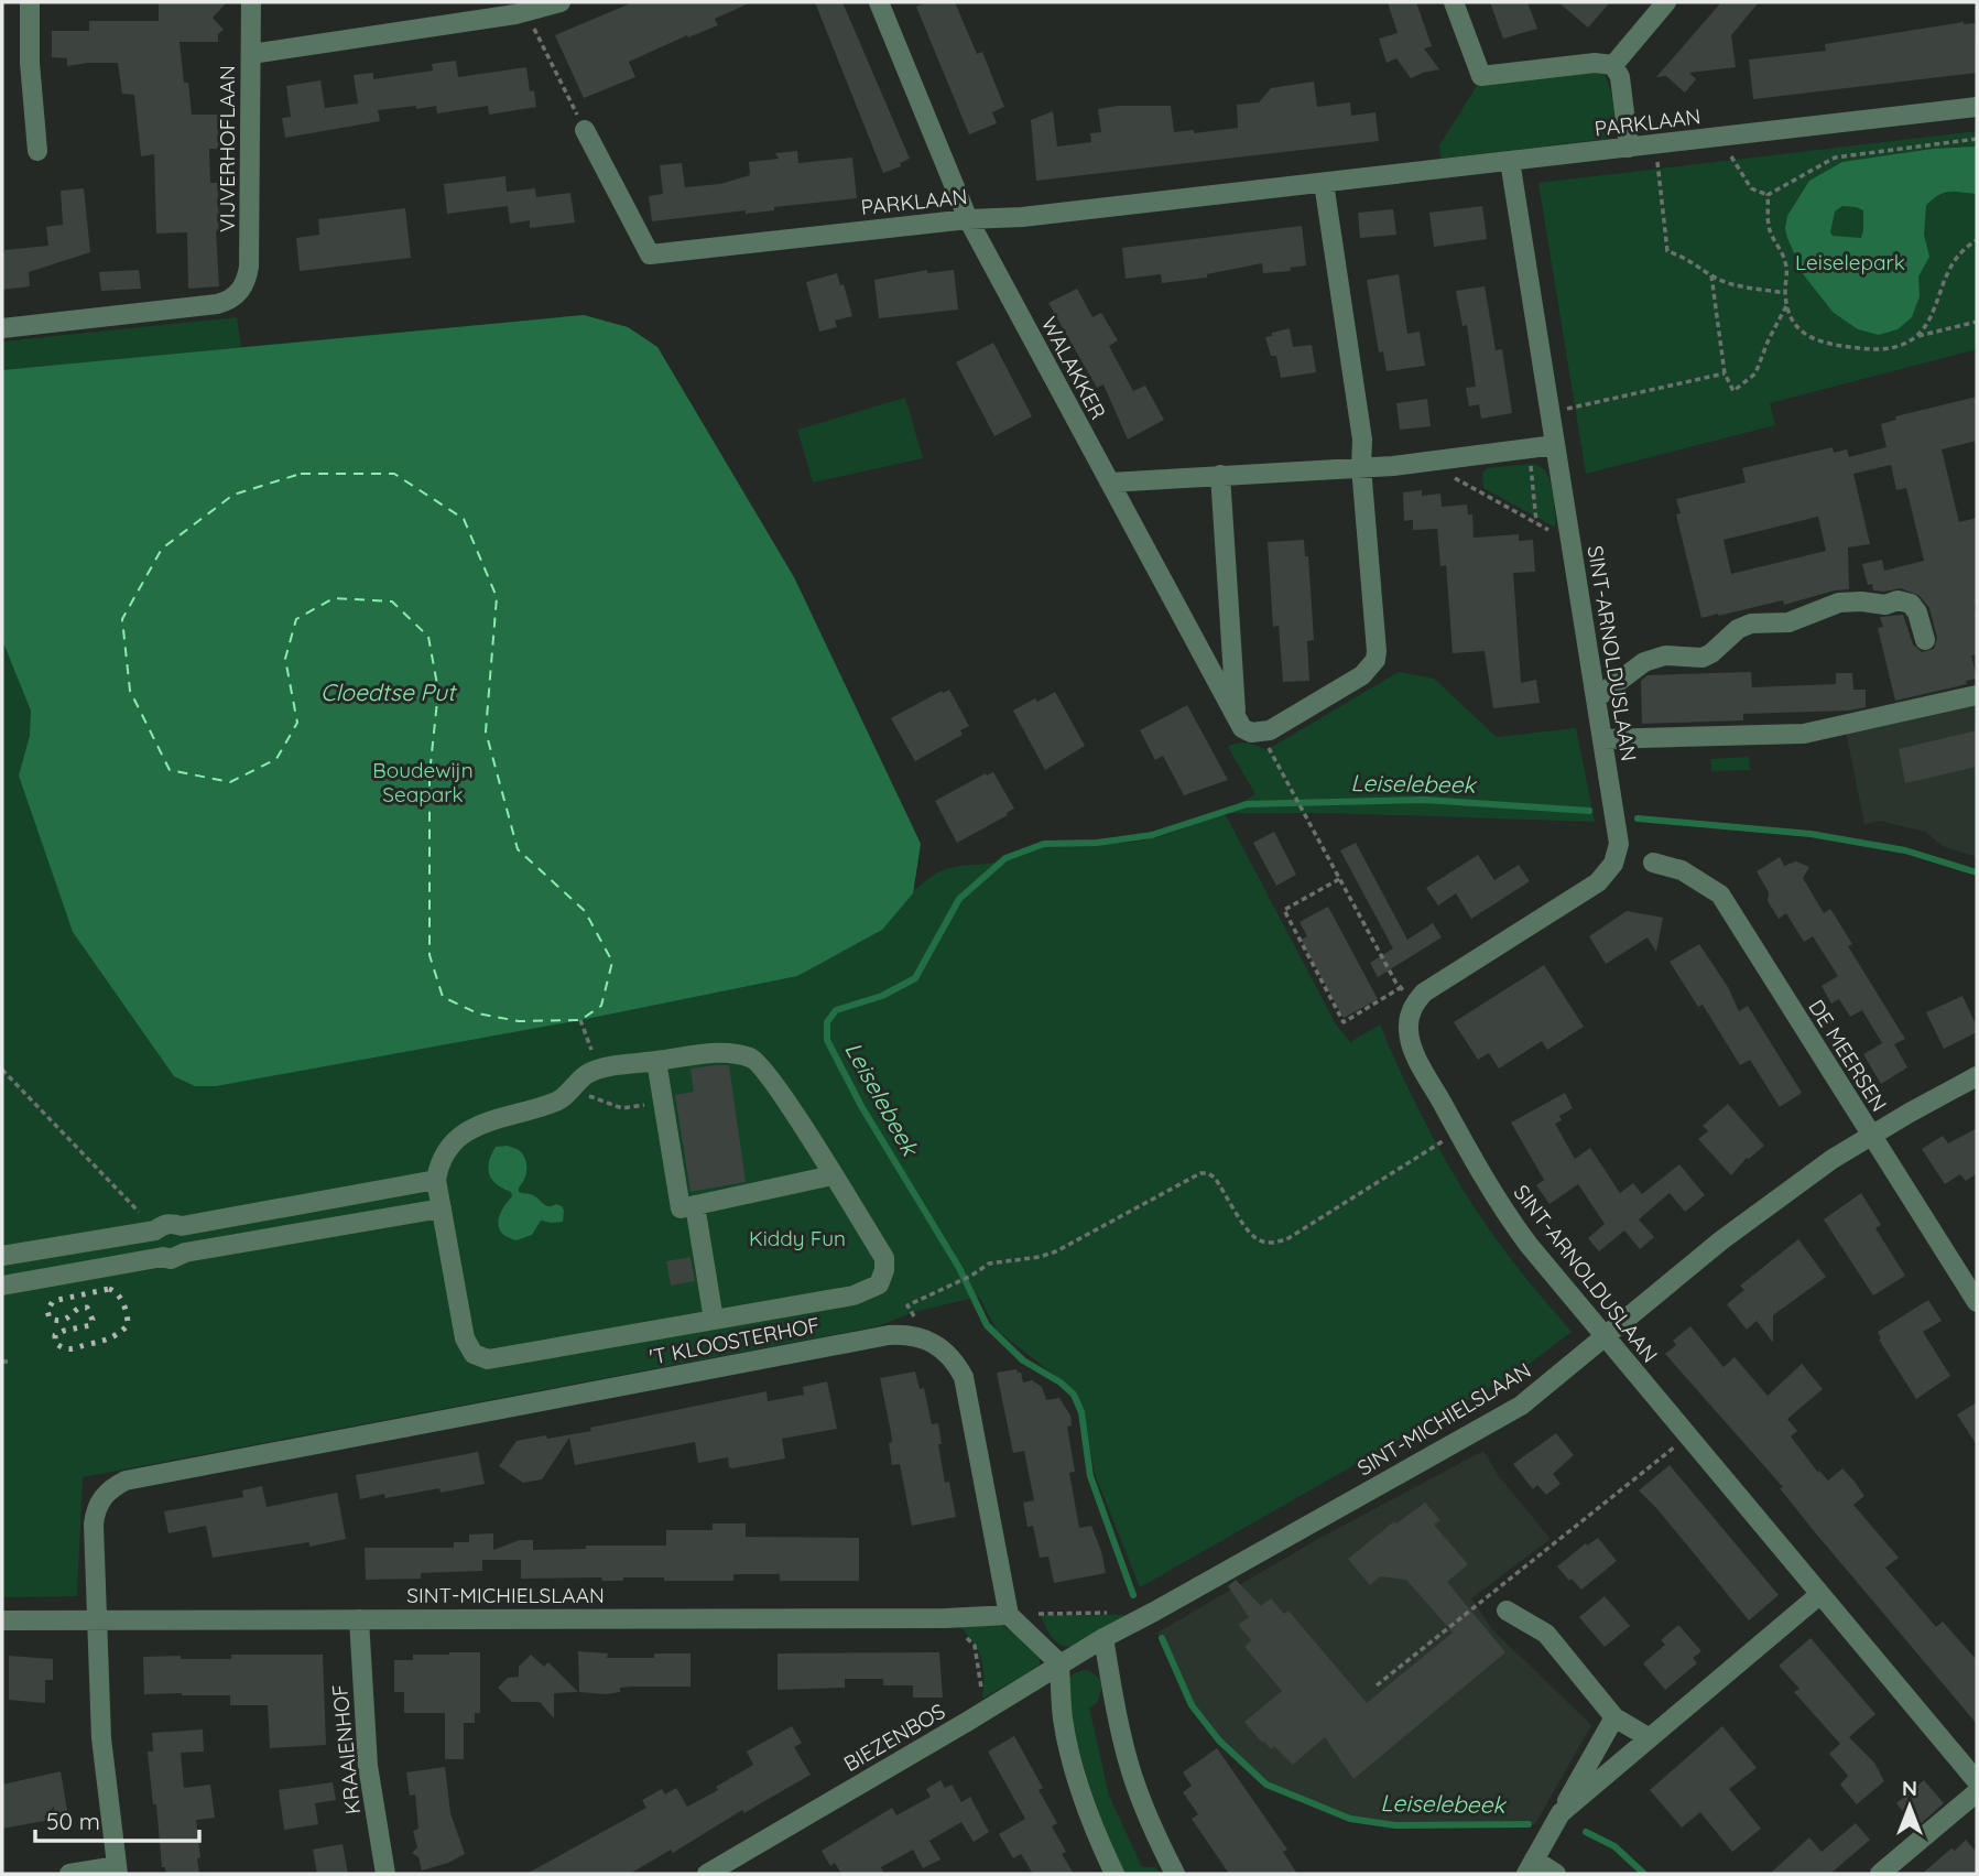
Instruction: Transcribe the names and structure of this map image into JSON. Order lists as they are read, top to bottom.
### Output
{
  "streets": {
    "street": [
      "PARKLAAN",
      "VIJVERHOFLAAN",
      "WALAKKER",
      "SINT-ARNOLDUSLAAN",
      "DE MEERSEN",
      "'T KLOOSTERHOF",
      "SINT-MICHIELSLAAN",
      "BIEZENBOS",
      "KRAAIENHOF"
    ]
  },
  "crossings": [
    ["PARKLAAN", "WALAKKER"],
    ["PARKLAAN", "SINT-ARNOLDUSLAAN"],
    ["SINT-ARNOLDUSLAAN", "SINT-MICHIELSLAAN"],
    ["DE MEERSEN", "SINT-MICHIELSLAAN"],
    ["'T KLOOSTERHOF", "SINT-MICHIELSLAAN"],
    ["SINT-MICHIELSLAAN", "BIEZENBOS"],
    ["SINT-MICHIELSLAAN", "KRAAIENHOF"]
  ],
  "water": ["Cloedtse Put", "Leiselebeek"],
  "parks": ["Leiselepark", "Boudewijn Seapark", "Kiddy Fun"],
  "scale_bar": "50 m",
  "north": "top"
}
